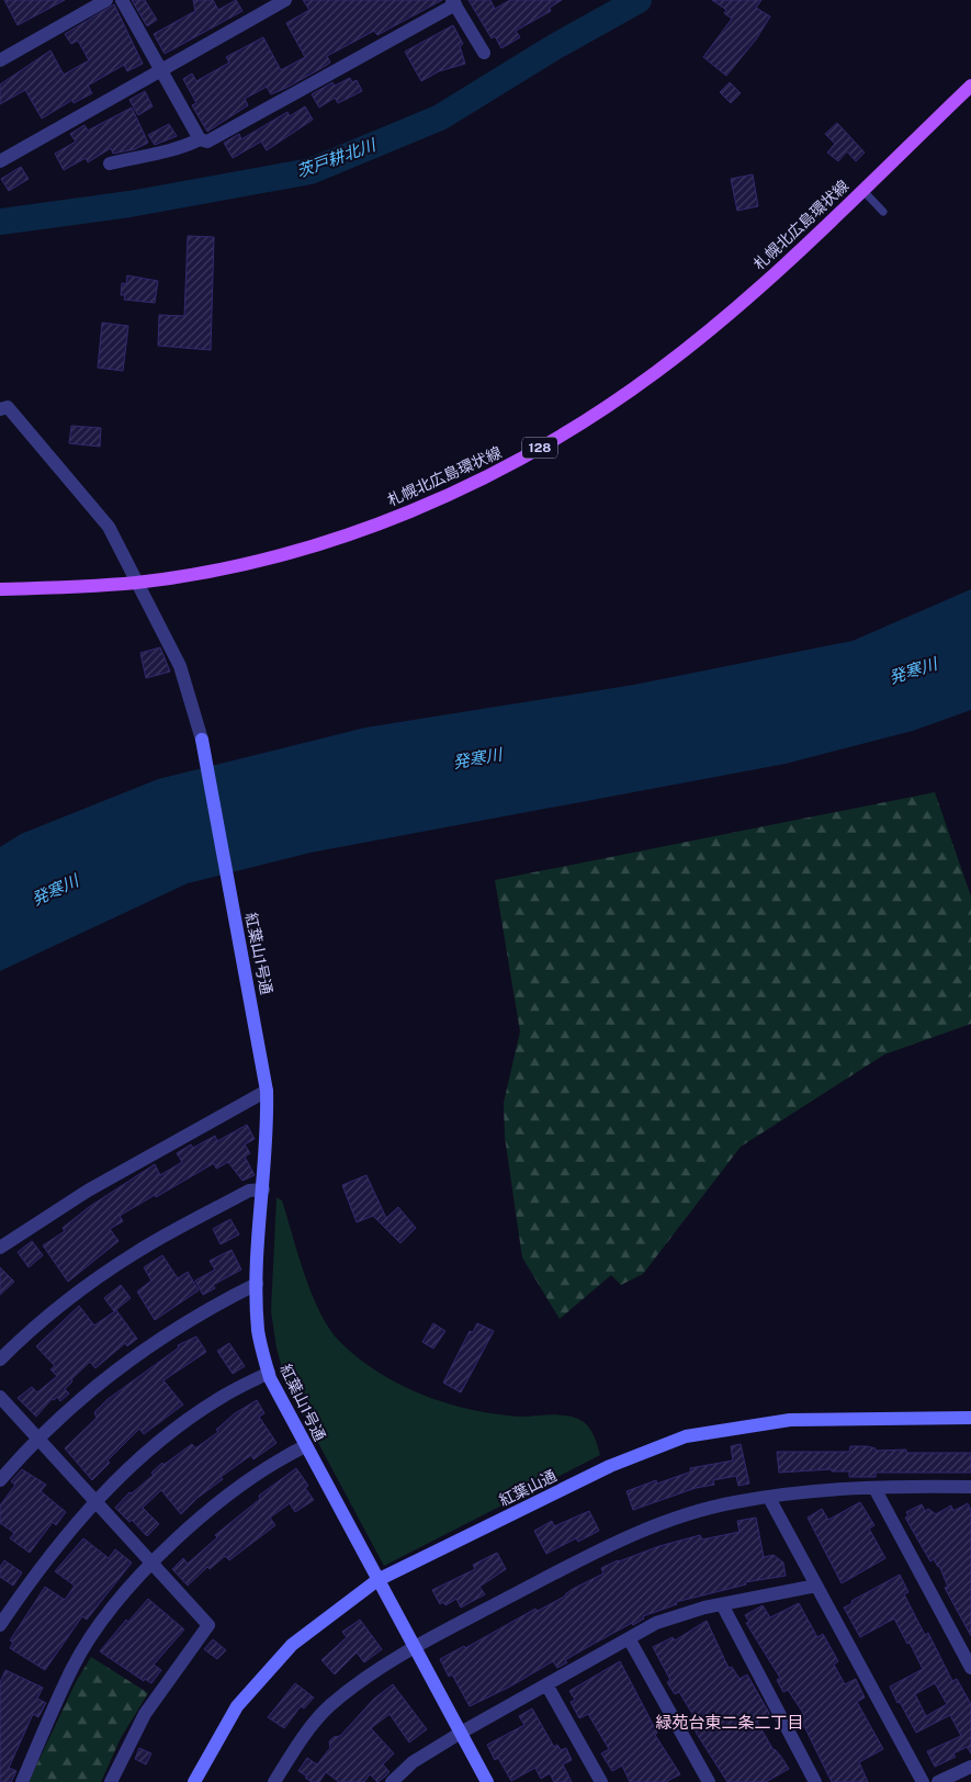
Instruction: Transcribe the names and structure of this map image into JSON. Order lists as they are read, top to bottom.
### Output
{
  "streets": {
    "main road": ["札幌北広島環状線", "128"],
    "street": ["紅葉山1号通", "紅葉山通"]
  },
  "crossings": [
    ["札幌北広島環状線", "紅葉山1号通"],
    ["紅葉山1号通", "紅葉山通"]
  ],
  "districts": ["緑苑台東二条二丁目"],
  "water": ["茨戸耕北川", "発寒川"]
}
